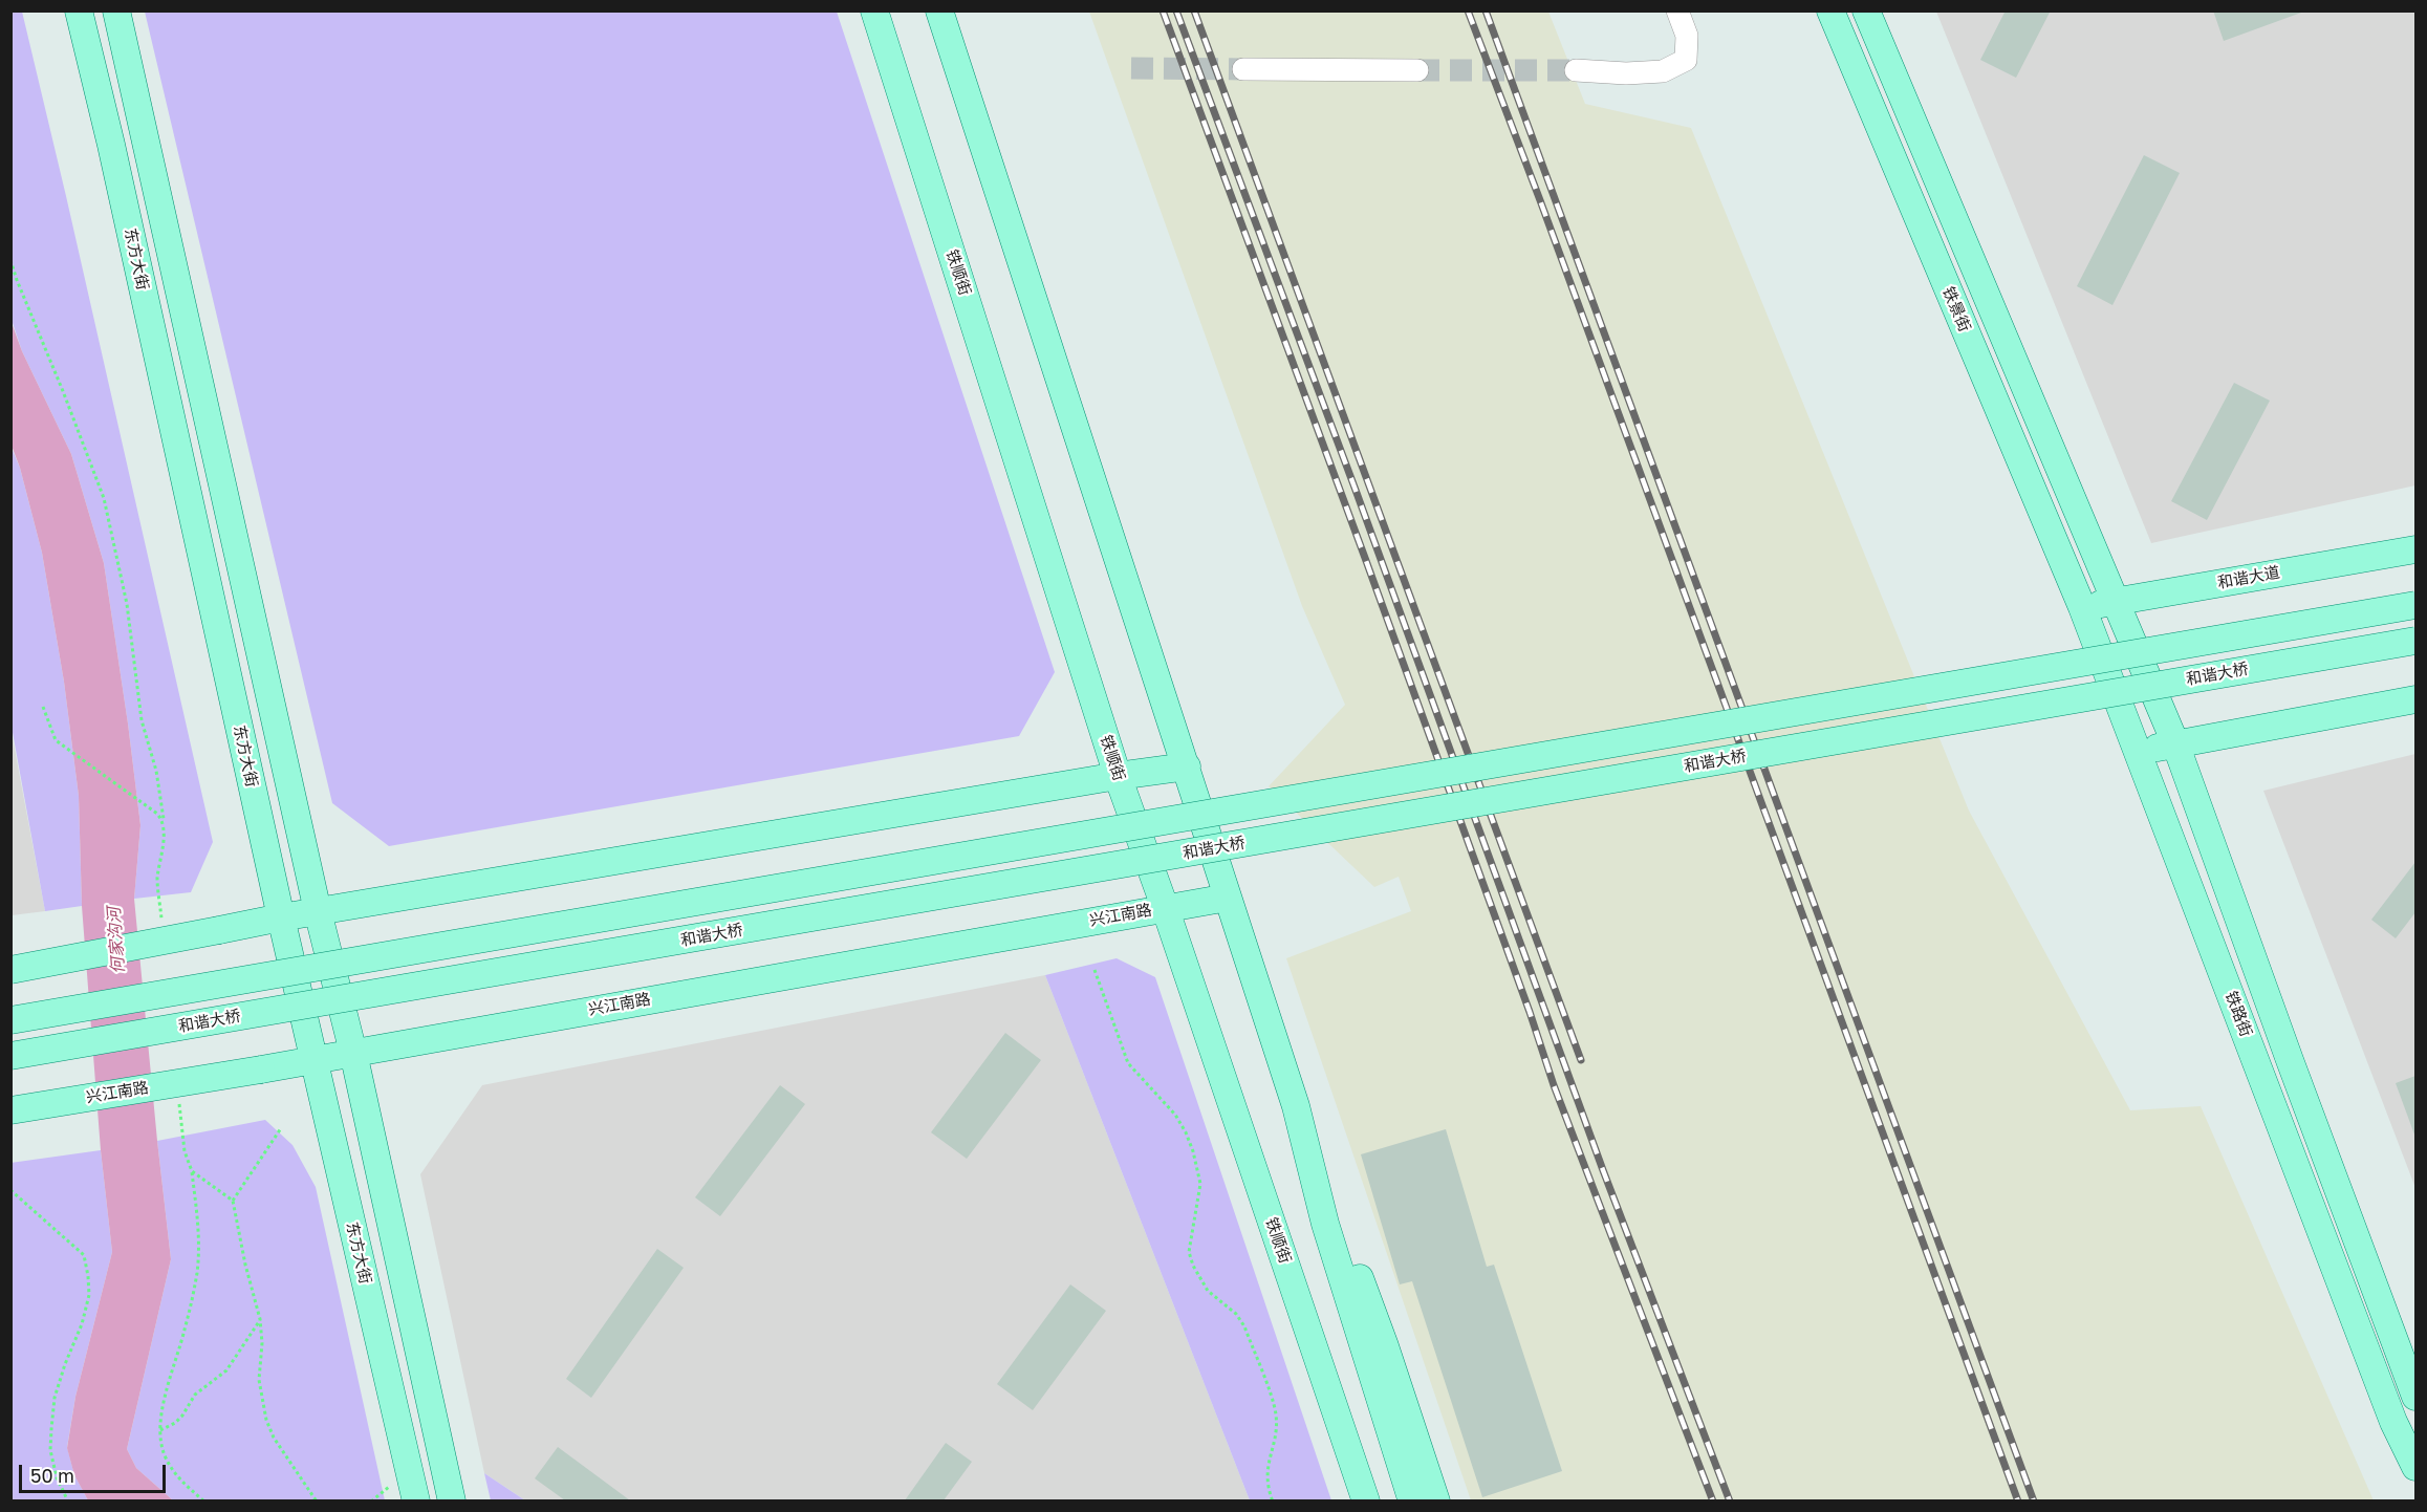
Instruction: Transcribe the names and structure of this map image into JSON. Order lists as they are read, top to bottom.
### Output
{
  "streets": {
    "main road": [
      "东方大街",
      "铁顺街",
      "铁景街",
      "和谐大道",
      "和谐大桥",
      "兴江南路",
      "铁路街"
    ]
  },
  "crossings": [
    ["东方大街", "兴江南路"],
    ["铁顺街", "兴江南路"],
    ["铁景街", "和谐大道"],
    ["铁景街", "铁路街"],
    ["和谐大道", "铁路街"]
  ],
  "water": ["何家沟河"],
  "scale_bar": "50 m"
}
